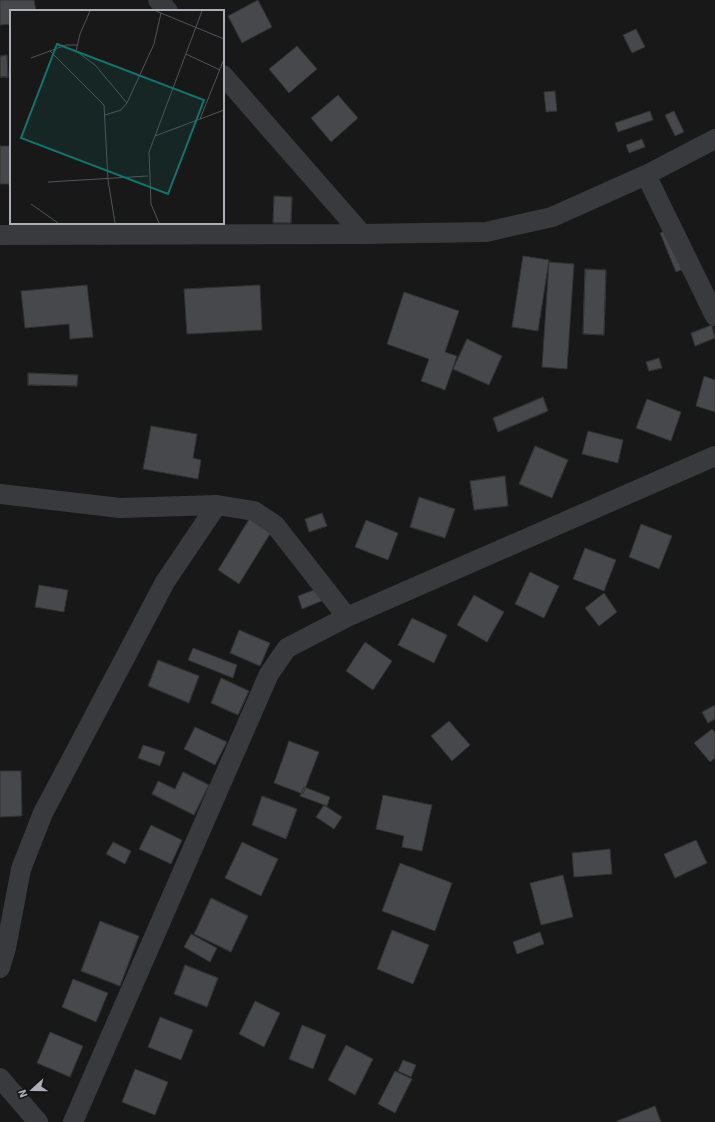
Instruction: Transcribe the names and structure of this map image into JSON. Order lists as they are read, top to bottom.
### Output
{
  "north": "left"
}
